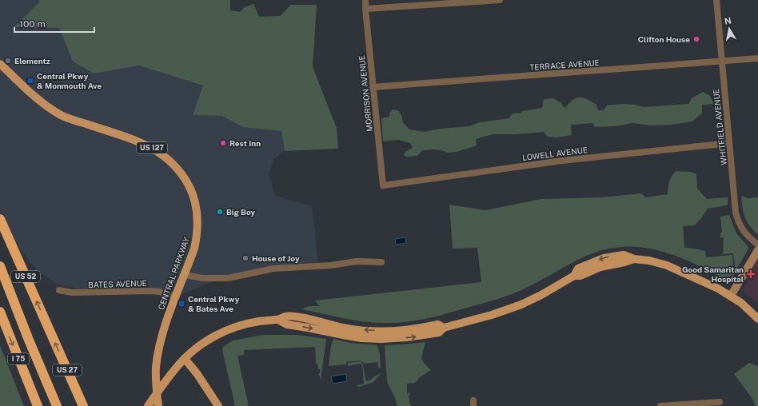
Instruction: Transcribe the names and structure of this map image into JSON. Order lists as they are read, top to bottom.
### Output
{
  "streets": {
    "highway": ["US 52", "I 75", "US 27"],
    "main road": ["US 127", "CENTRAL PARKWAY"],
    "street": [
      "TERRACE AVENUE",
      "MORRISON AVENUE",
      "WHITFIELD AVENUE",
      "LOWELL AVENUE",
      "BATES AVENUE"
    ]
  },
  "crossings": [
    ["TERRACE AVENUE", "MORRISON AVENUE"],
    ["TERRACE AVENUE", "WHITFIELD AVENUE"],
    ["MORRISON AVENUE", "LOWELL AVENUE"],
    ["WHITFIELD AVENUE", "LOWELL AVENUE"],
    ["CENTRAL PARKWAY", "BATES AVENUE"],
    ["US 52", "US 27"]
  ],
  "places": {
    "other": [
      "Clifton House",
      "Elementz",
      "Rest Inn",
      "Big Boy",
      "House of Joy"
    ],
    "transit": ["Central Pkwy & Monmouth Ave", "Central Pkwy & Bates Ave"],
    "health": ["Good Samaritan Hospital"]
  },
  "scale_bar": "100 m",
  "north": "top"
}
